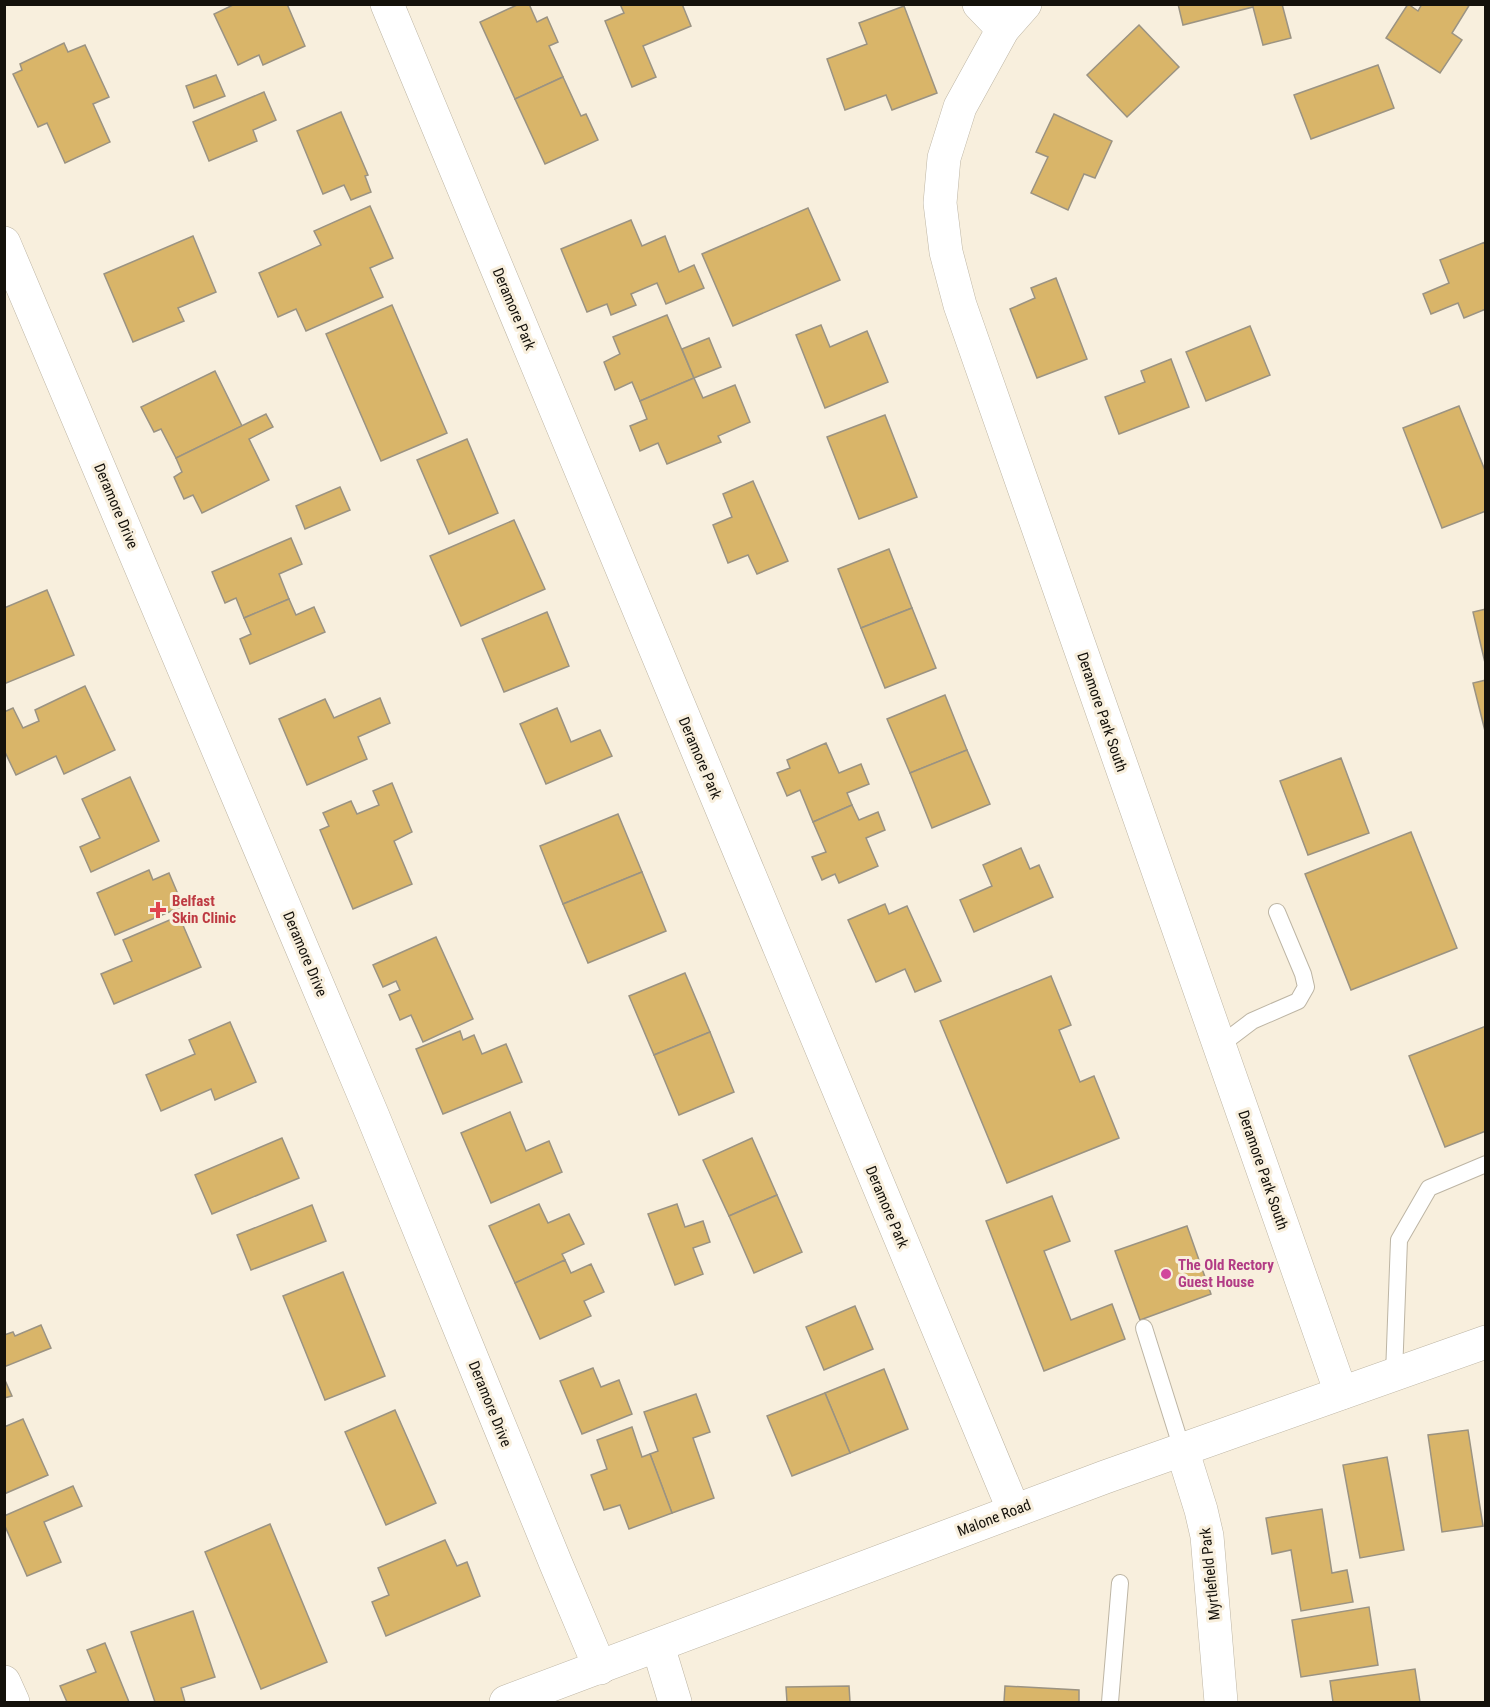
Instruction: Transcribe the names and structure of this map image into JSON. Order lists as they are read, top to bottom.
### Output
{
  "streets": {
    "street": [
      "Deramore Park",
      "Deramore Drive",
      "Deramore Park South",
      "Malone Road",
      "Myrtlefield Park"
    ]
  },
  "crossings": [
    ["Deramore Park", "Malone Road"],
    ["Deramore Drive", "Malone Road"],
    ["Deramore Park South", "Malone Road"],
    ["Malone Road", "Myrtlefield Park"]
  ],
  "places": {
    "health": ["Belfast Skin Clinic"],
    "other": ["The Old Rectory Guest House"]
  }
}
